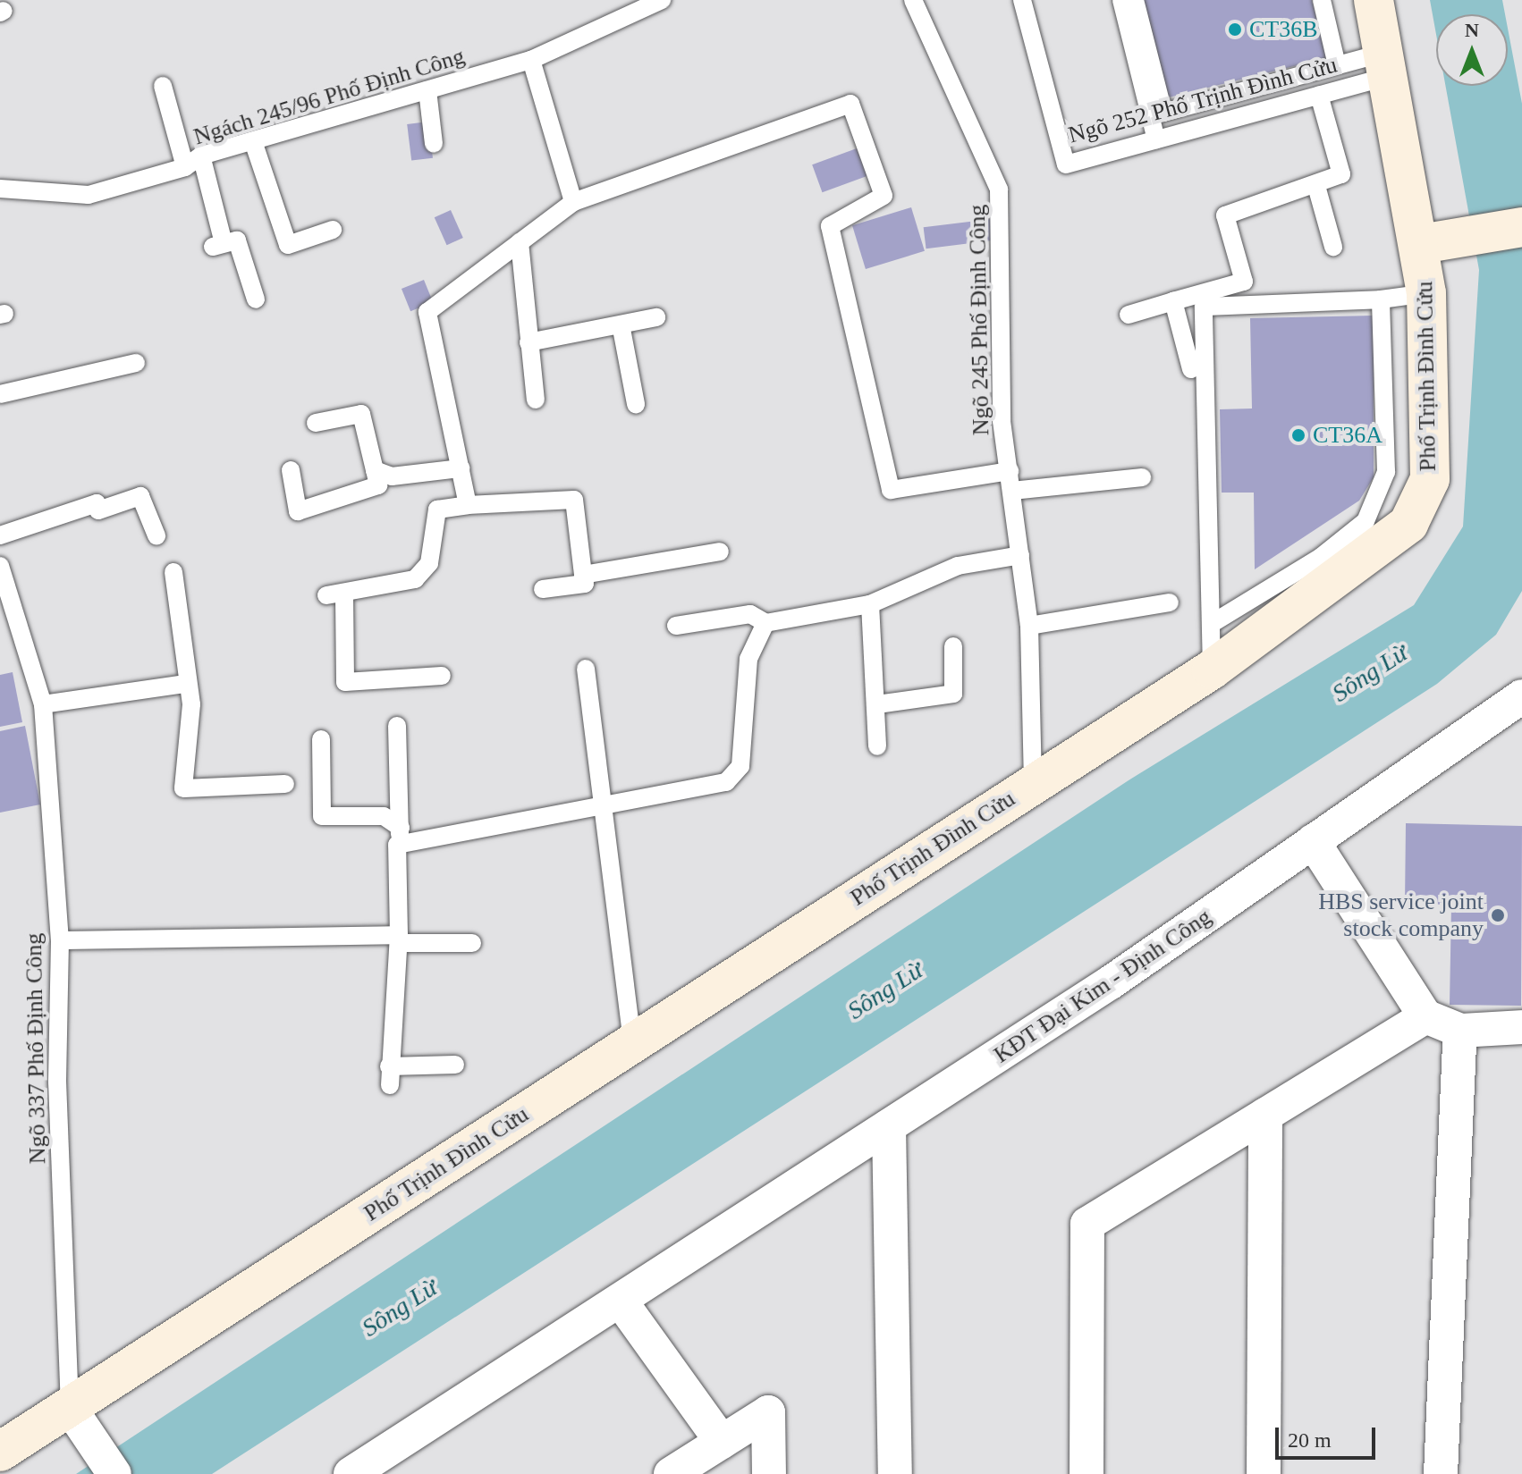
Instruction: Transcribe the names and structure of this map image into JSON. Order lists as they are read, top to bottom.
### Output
{
  "streets": {
    "main road": ["Phố Trịnh Đình Cửu"],
    "street": ["KĐT Đại Kim - Định Công"],
    "lane": [
      "Ngách 245/96 Phố Định Công",
      "Ngõ 252 Phố Trịnh Đình Cửu",
      "Ngõ 245 Phố Định Công",
      "Ngõ 337 Phố Định Công"
    ]
  },
  "crossings": [
    ["Ngõ 252 Phố Trịnh Đình Cửu", "Phố Trịnh Đình Cửu"],
    ["Ngõ 245 Phố Định Công", "Phố Trịnh Đình Cửu"],
    ["Phố Trịnh Đình Cửu", "Ngõ 337 Phố Định Công"]
  ],
  "water": ["Sông Lừ"],
  "places": ["CT36B", "CT36A", "HBS service joint stock company"],
  "scale_bar": "20 m",
  "north": "top"
}
